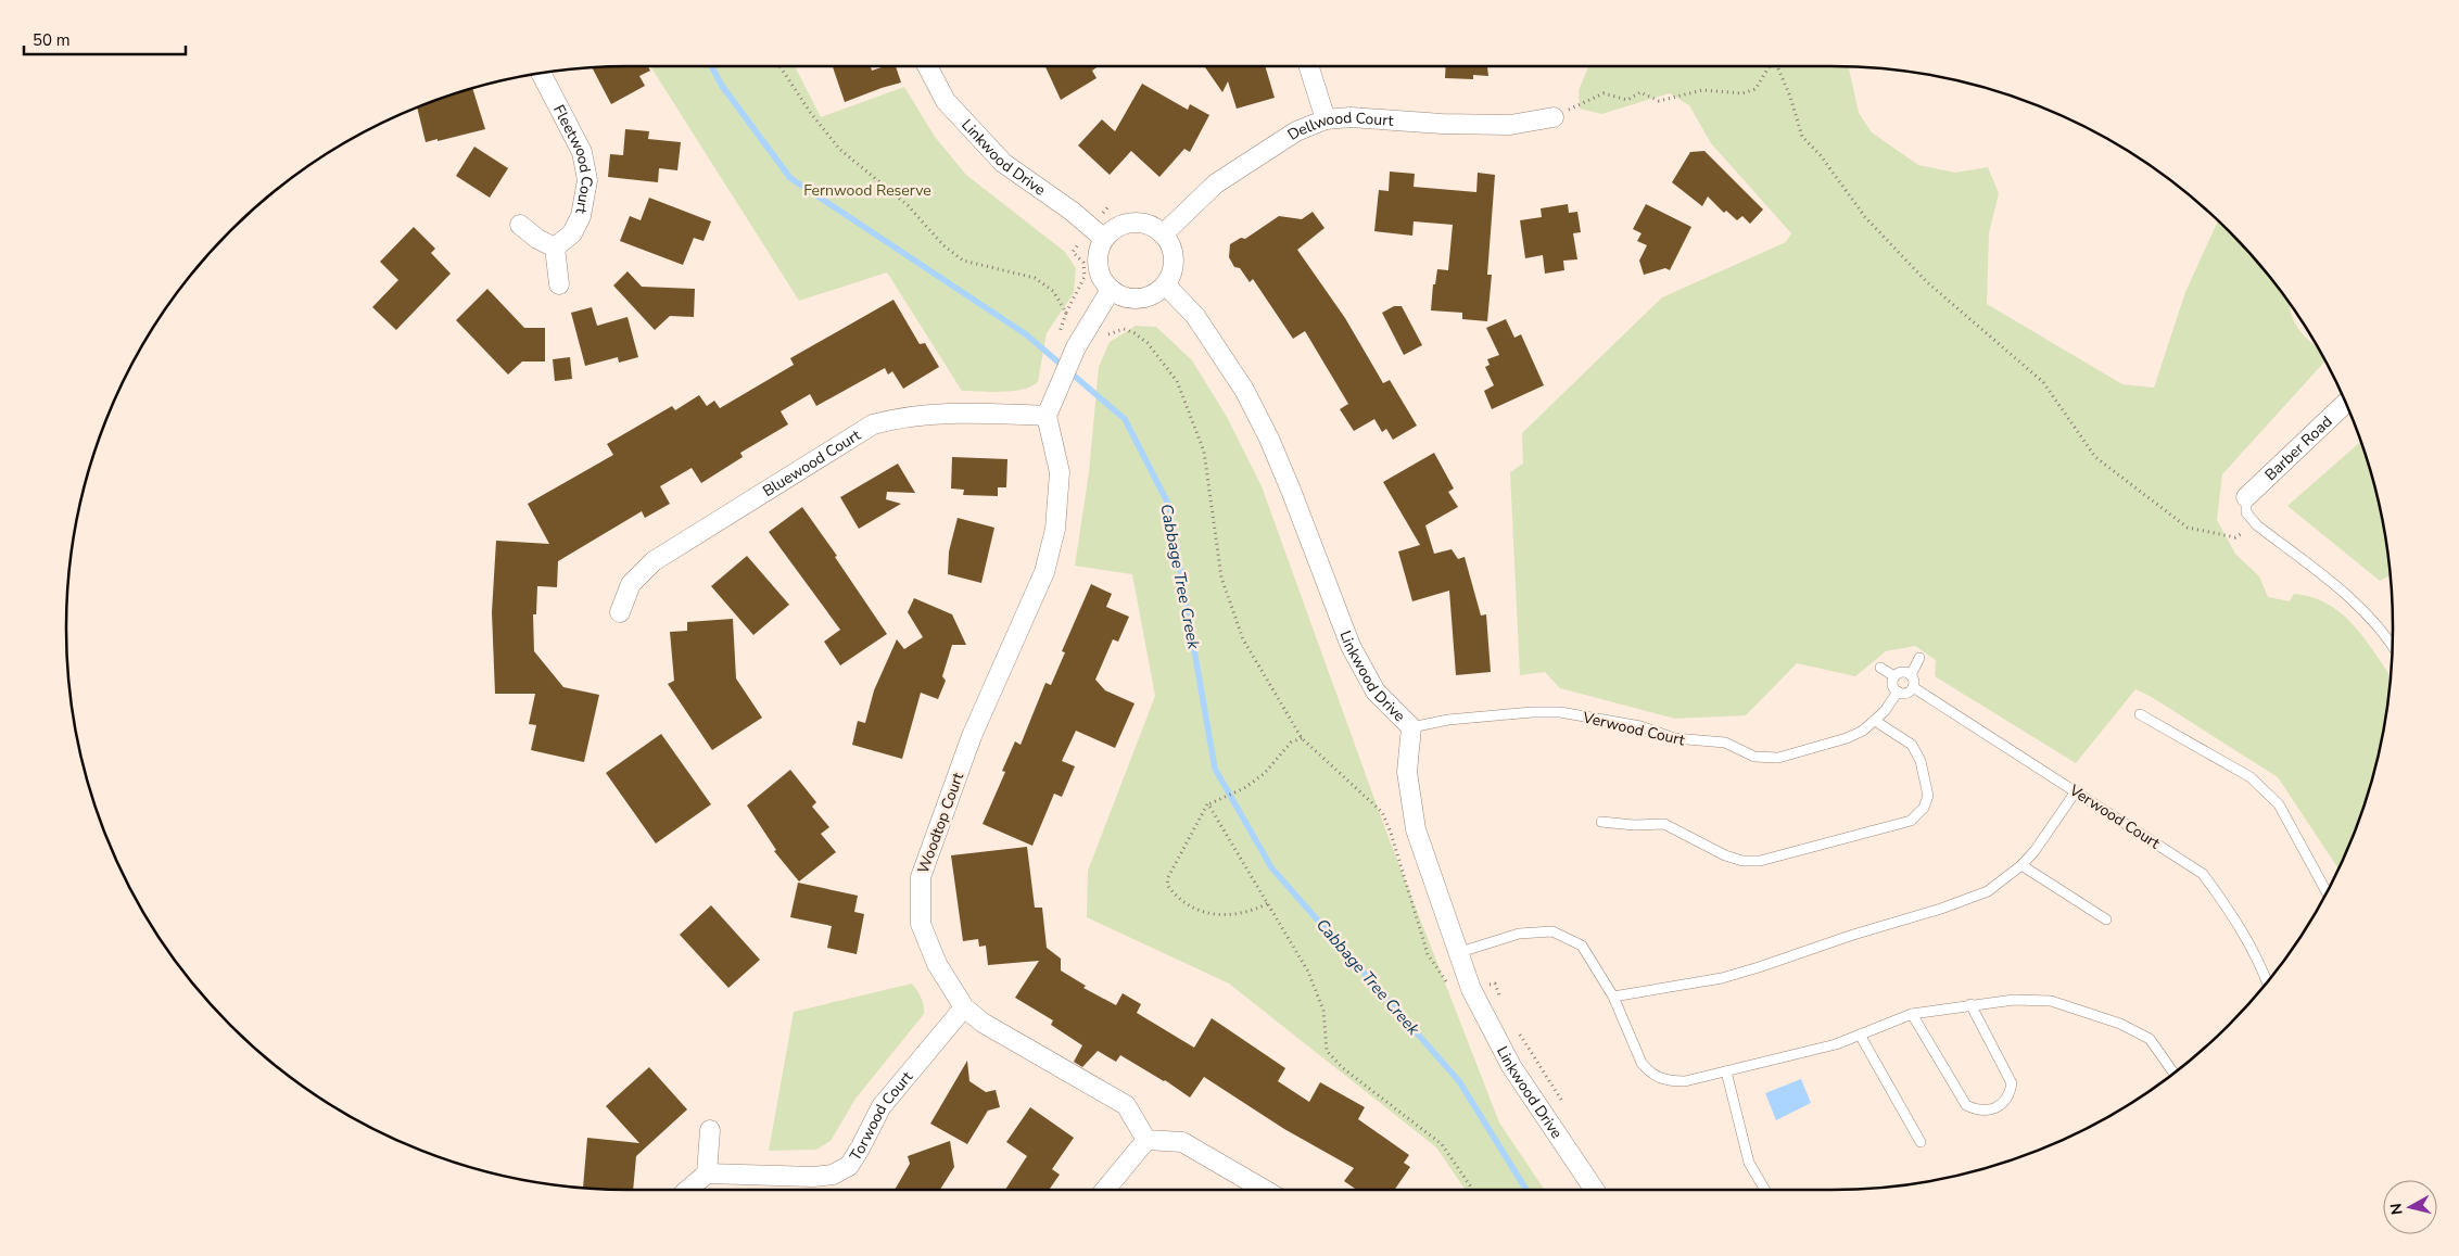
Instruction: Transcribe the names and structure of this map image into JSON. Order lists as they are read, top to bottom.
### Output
{
  "streets": {
    "street": [
      "Dellwood Court",
      "Linkwood Drive",
      "Fleetwood Court",
      "Barber Road",
      "Bluewood Court",
      "Woodtop Court",
      "Torwood Court"
    ],
    "lane": ["Verwood Court"]
  },
  "crossings": [
    ["Dellwood Court", "Linkwood Drive"],
    ["Linkwood Drive", "Verwood Court"],
    ["Bluewood Court", "Woodtop Court"],
    ["Woodtop Court", "Torwood Court"]
  ],
  "water": ["Cabbage Tree Creek"],
  "parks": ["Fernwood Reserve"],
  "scale_bar": "50 m",
  "north": "left"
}
